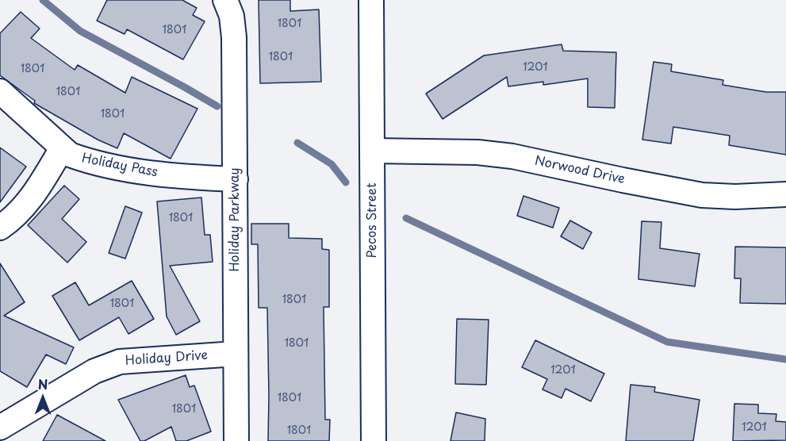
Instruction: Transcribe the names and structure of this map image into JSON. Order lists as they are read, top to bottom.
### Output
{
  "streets": {
    "street": [
      "Holiday Pass",
      "Norwood Drive",
      "Holiday Parkway",
      "Pecos Street",
      "Holiday Drive"
    ]
  },
  "crossings": [
    ["Holiday Pass", "Holiday Parkway"],
    ["Norwood Drive", "Pecos Street"],
    ["Holiday Parkway", "Holiday Drive"]
  ],
  "house_numbers": [
    "1801",
    "1801",
    "1801",
    "1201",
    "1801",
    "1801",
    "1801",
    "1801",
    "1801",
    "1801",
    "1801",
    "1201",
    "1801",
    "1801",
    "1201",
    "1801"
  ],
  "north": "top"
}
